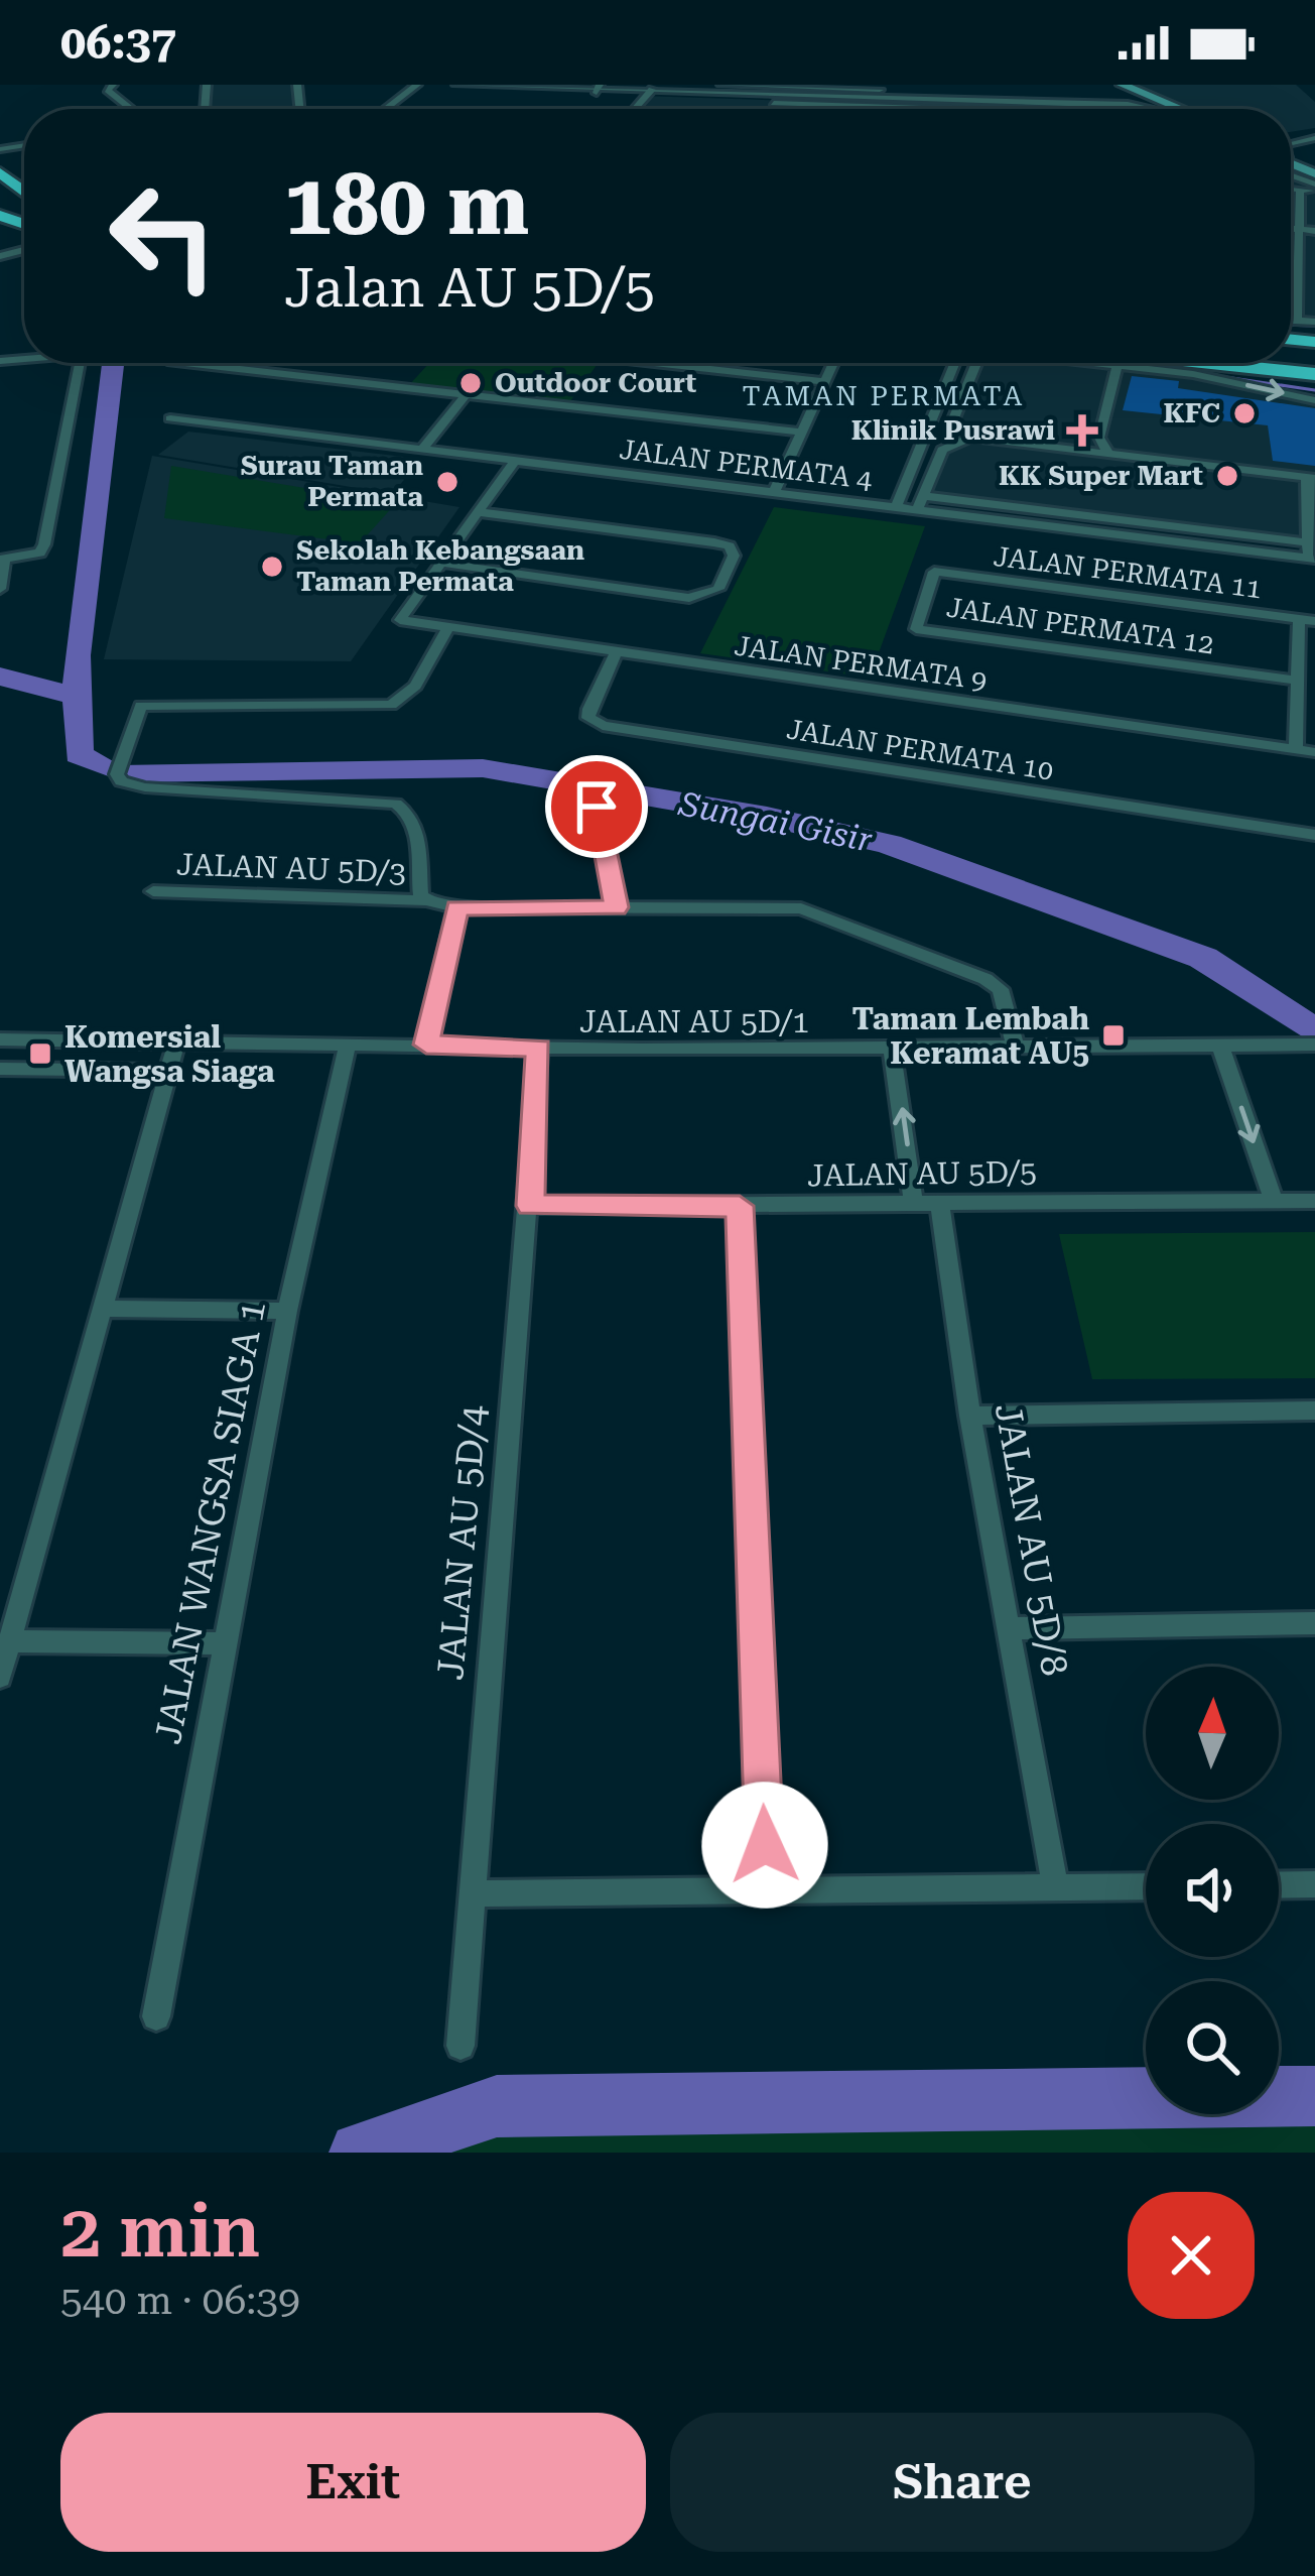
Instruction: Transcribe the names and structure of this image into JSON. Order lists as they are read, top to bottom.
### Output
{
  "streets": {
    "street": [
      "JALAN PERMATA 4",
      "JALAN PERMATA 11",
      "JALAN PERMATA 12",
      "JALAN PERMATA 9",
      "JALAN PERMATA 10",
      "JALAN AU 5D/3",
      "JALAN AU 5D/1",
      "JALAN AU 5D/5",
      "JALAN WANGSA SIAGA 1",
      "JALAN AU 5D/8",
      "JALAN AU 5D/4"
    ]
  },
  "crossings": [
    ["JALAN PERMATA 11", "JALAN PERMATA 12"],
    ["JALAN PERMATA 9", "JALAN PERMATA 10"],
    ["JALAN AU 5D/3", "JALAN AU 5D/1"],
    ["JALAN AU 5D/1", "JALAN WANGSA SIAGA 1"],
    ["JALAN AU 5D/1", "JALAN AU 5D/4"],
    ["JALAN AU 5D/5", "JALAN AU 5D/8"],
    ["JALAN AU 5D/5", "JALAN AU 5D/4"]
  ],
  "districts": ["TAMAN PERMATA"],
  "water": ["Sungai Gisir"],
  "places": {
    "other": [
      "Outdoor Court",
      "KFC",
      "KK Super Mart",
      "Surau Taman Permata",
      "Sekolah Kebangsaan Taman Permata"
    ],
    "health": ["Klinik Pusrawi"],
    "transit": ["Taman Lembah Keramat AU5", "Komersial Wangsa Siaga"]
  },
  "north": "top",
  "page": {
    "status": "06:37",
    "turn": ["180 m", "Jalan AU 5D/5"],
    "heading": ["2 min", "540 m · 06:39"],
    "buttons": ["Exit", "Share"]
  }
}
